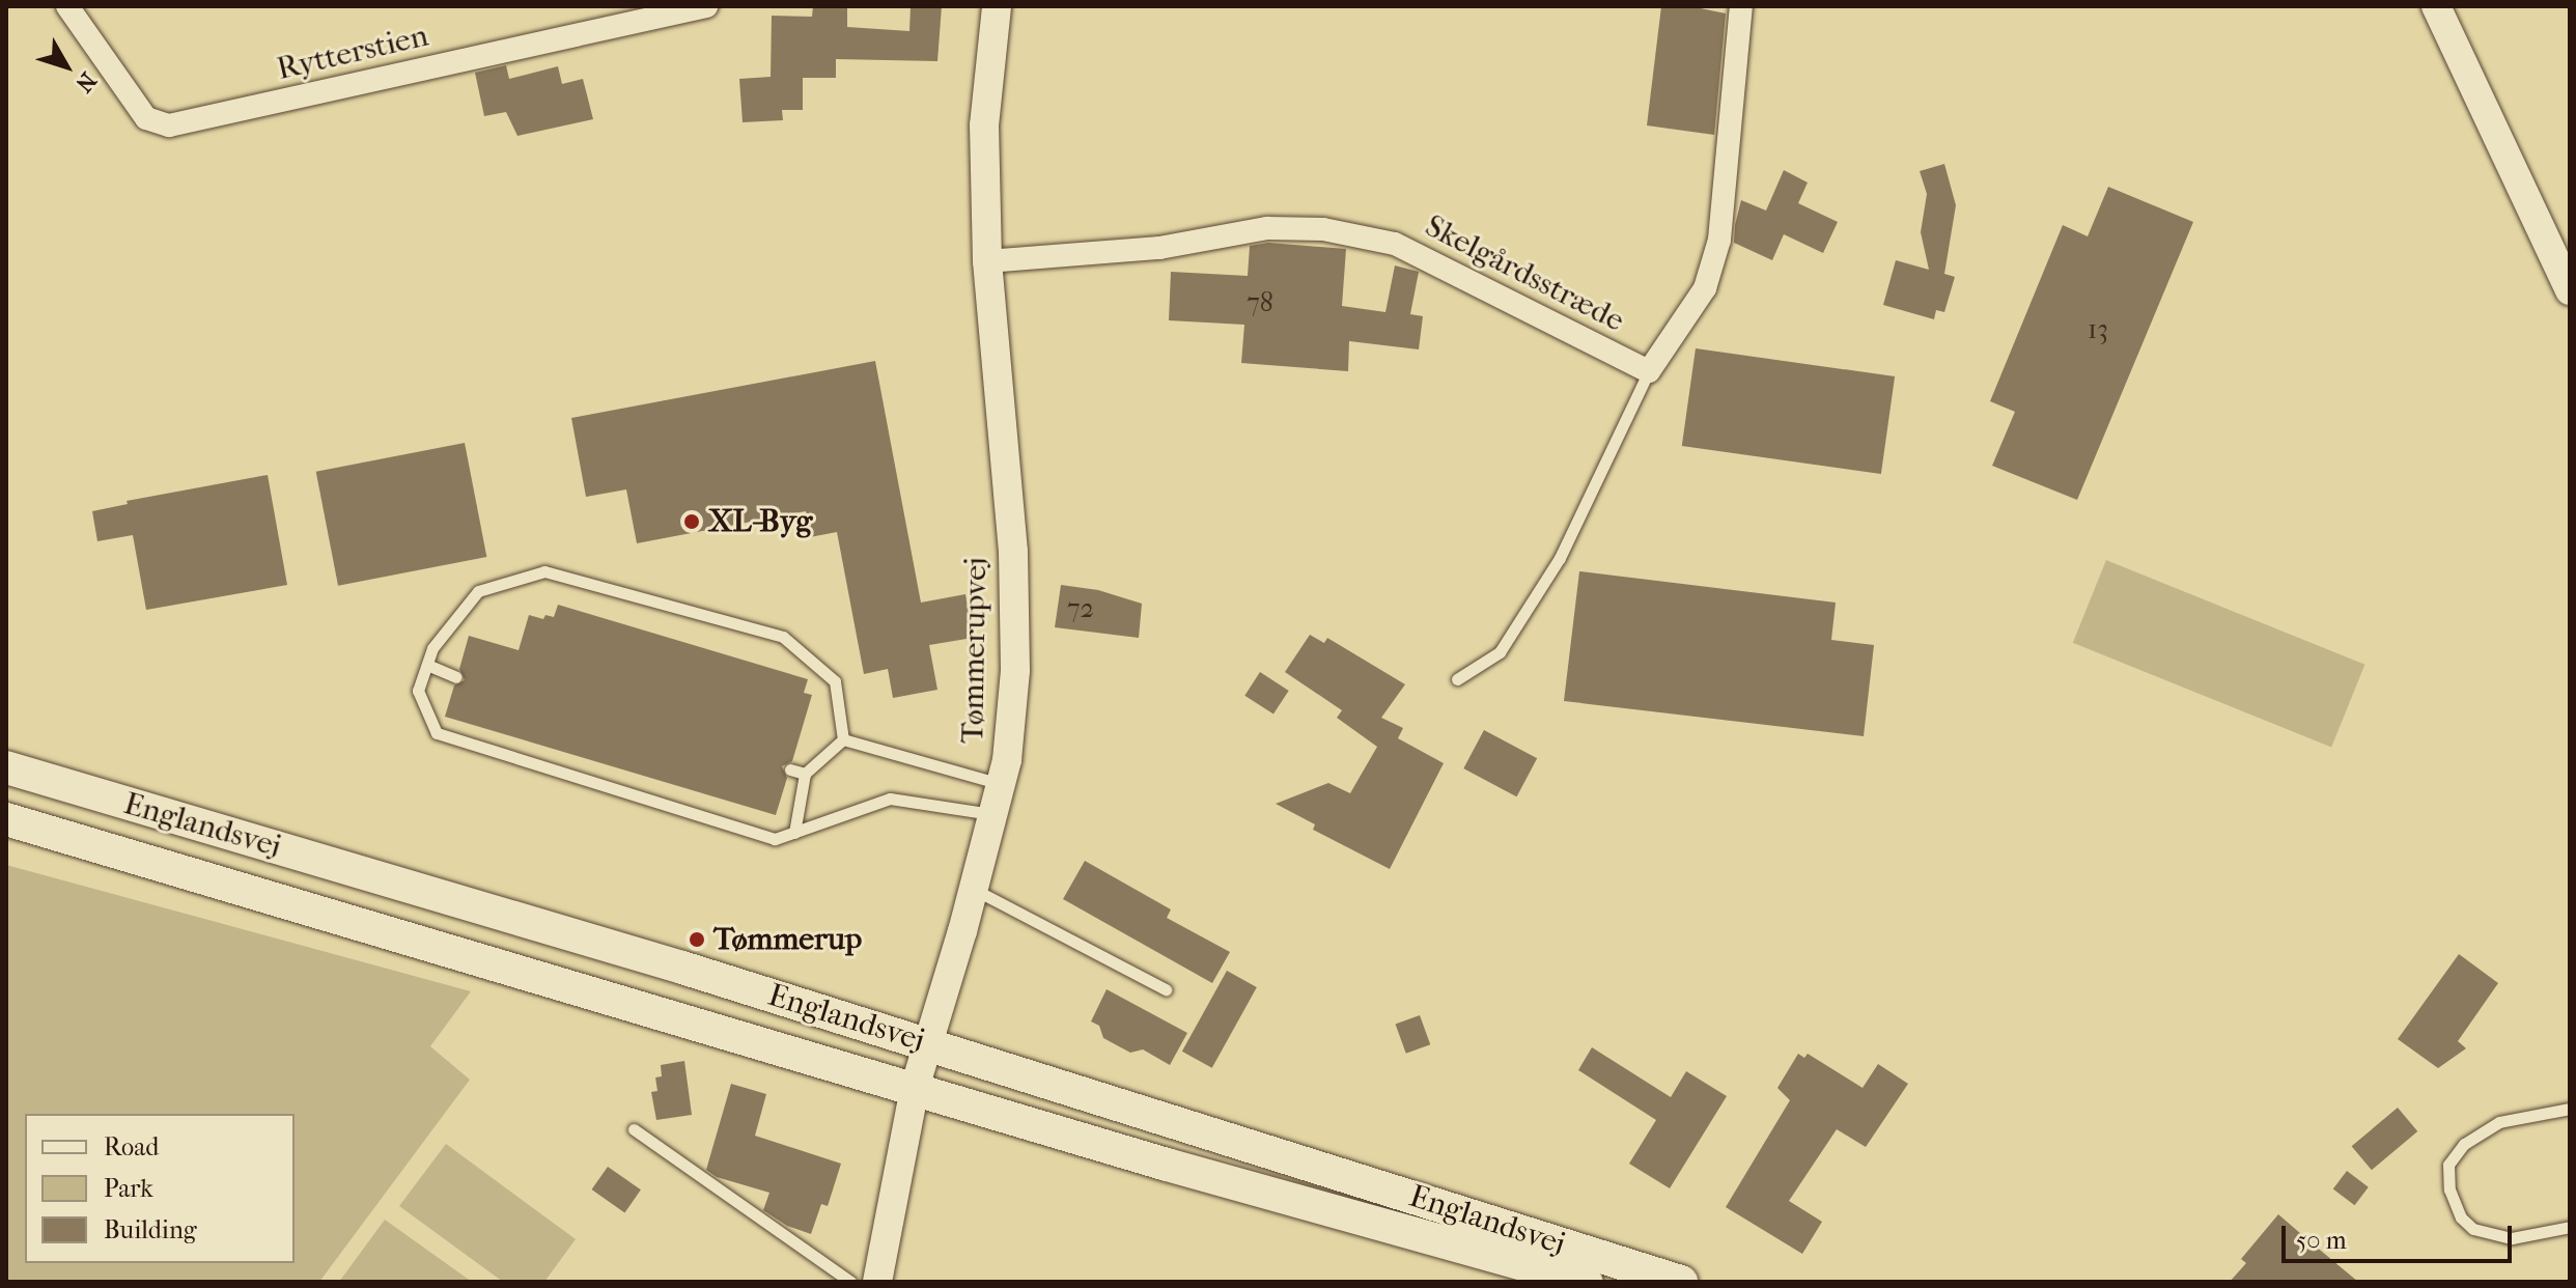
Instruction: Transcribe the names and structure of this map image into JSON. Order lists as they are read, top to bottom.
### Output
{
  "streets": {
    "main road": ["Englandsvej"],
    "street": ["Rytterstien", "Skelgårdsstræde", "Tømmerupvej"]
  },
  "crossings": [
    ["Skelgårdsstræde", "Tømmerupvej"],
    ["Tømmerupvej", "Englandsvej"]
  ],
  "places": ["XL-Byg", "Tømmerup"],
  "house_numbers": ["78", "13", "72"],
  "legend": ["Road", "Park", "Building"],
  "scale_bar": "50 m",
  "north": "bottom right"
}
